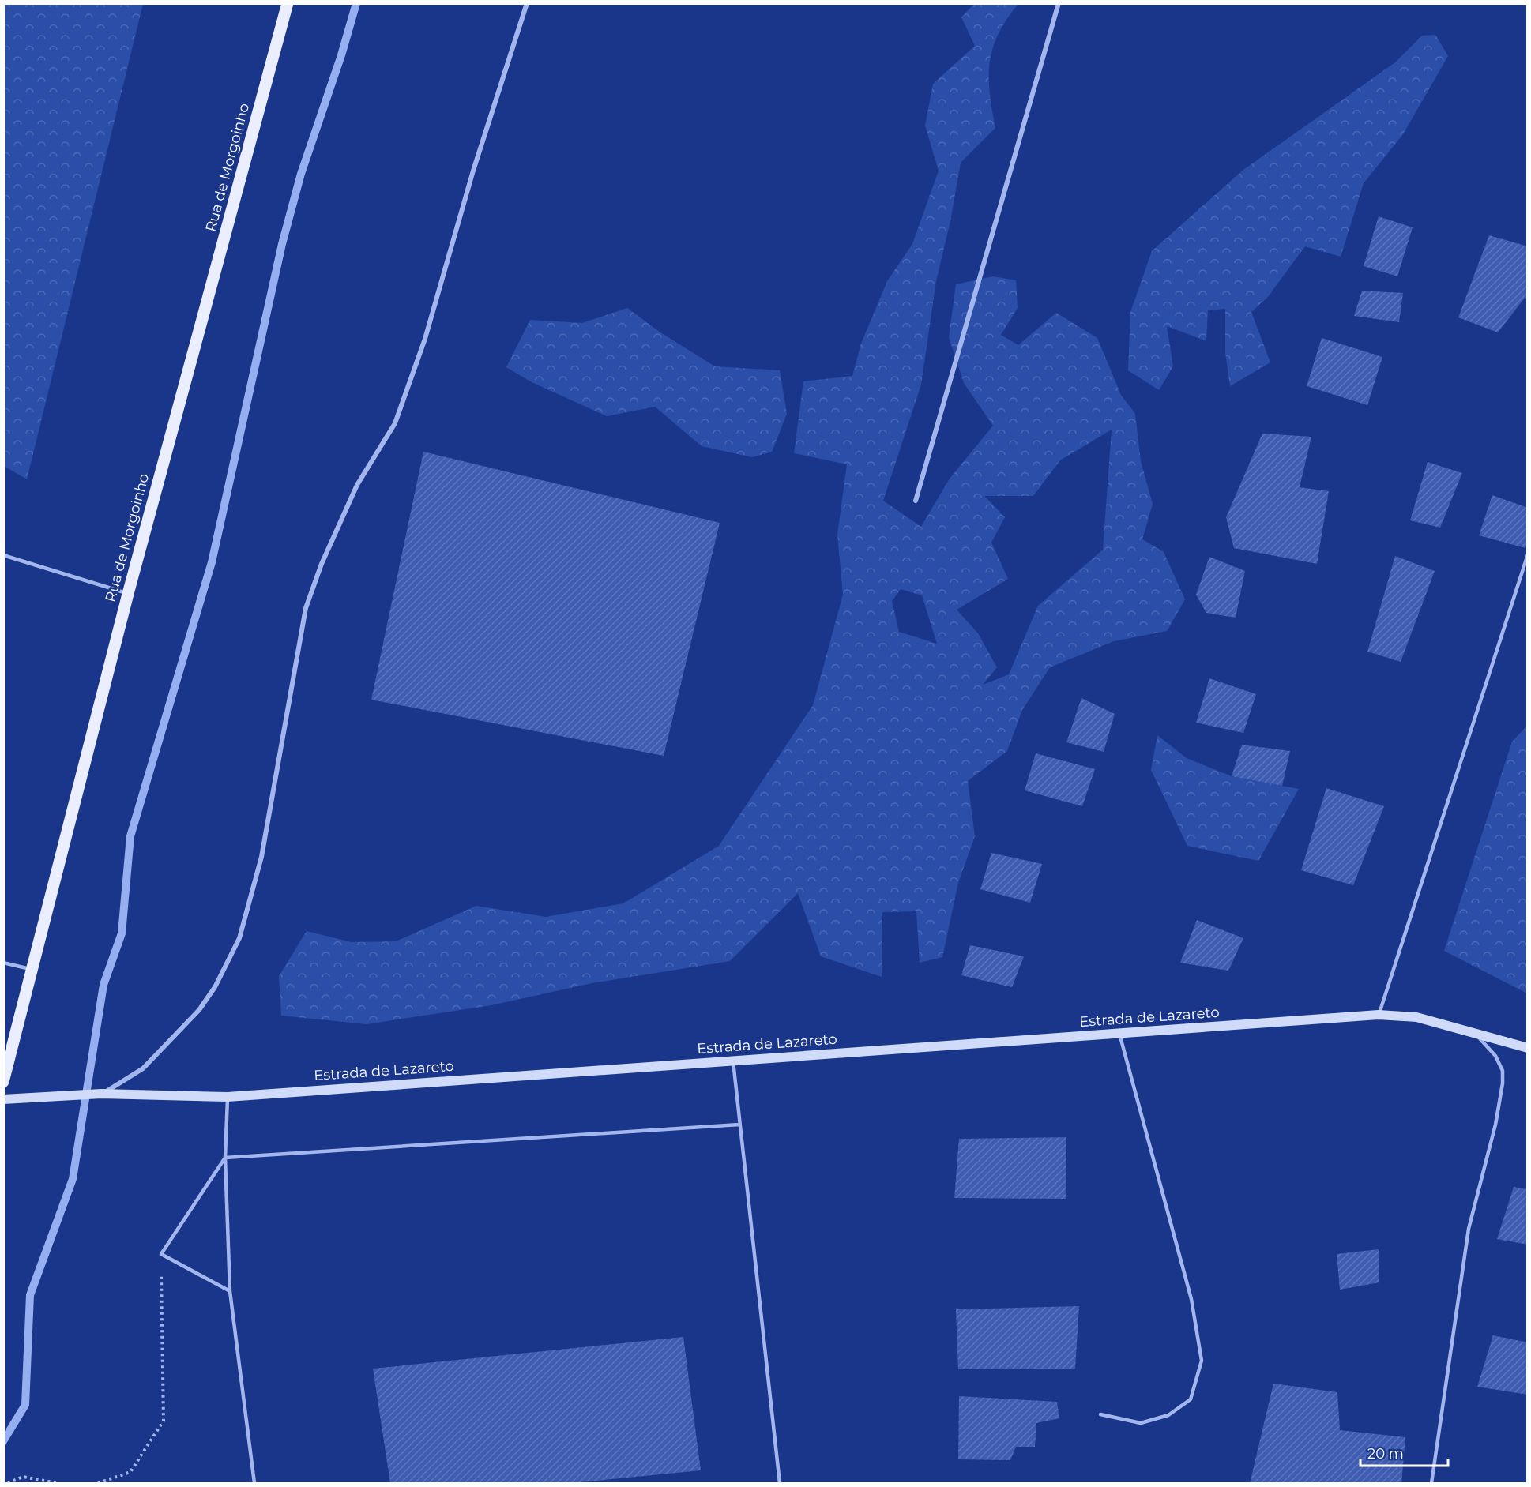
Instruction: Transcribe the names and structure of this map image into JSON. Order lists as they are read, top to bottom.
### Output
{
  "streets": {
    "main road": ["Rua de Morgoinho"],
    "street": ["Estrada de Lazareto"]
  },
  "scale_bar": "20 m"
}
